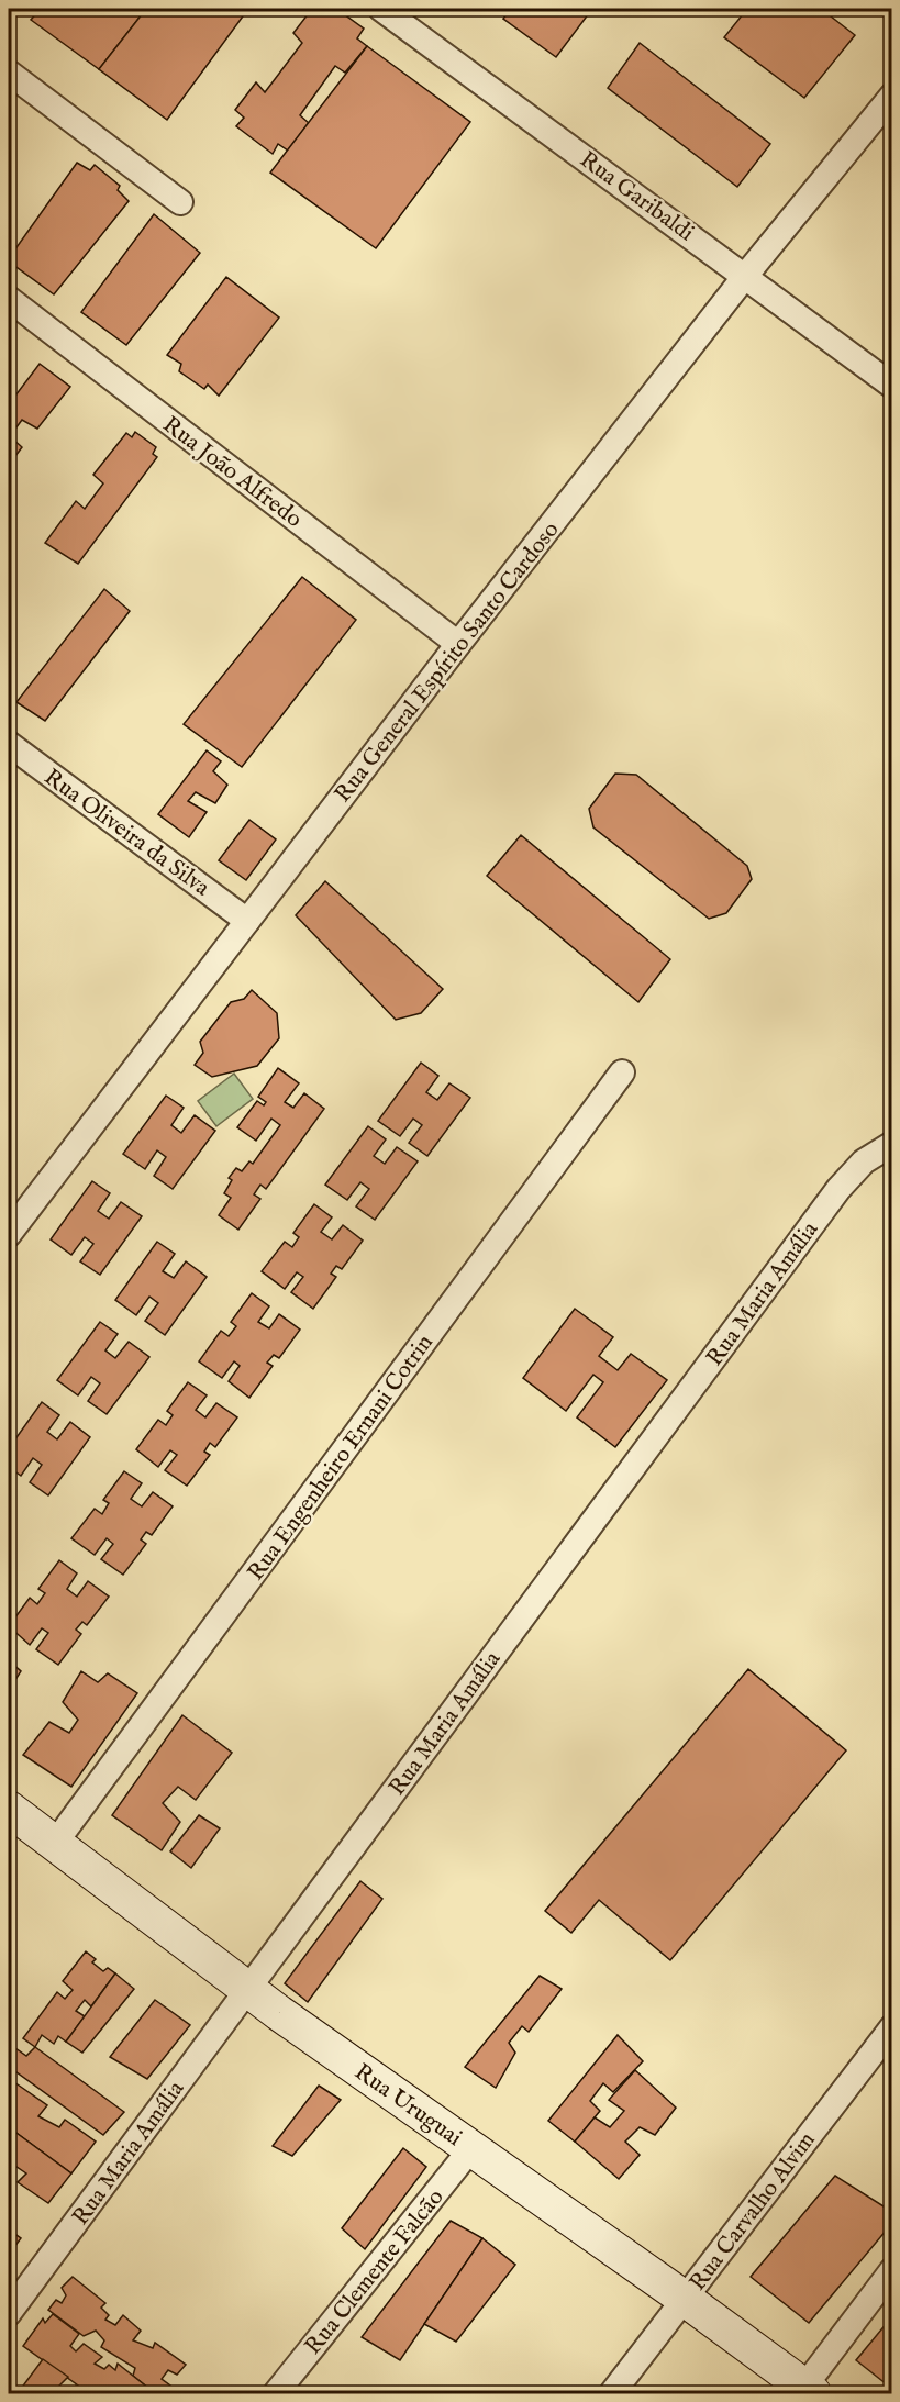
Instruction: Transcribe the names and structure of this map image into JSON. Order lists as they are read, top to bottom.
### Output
{
  "streets": {
    "main road": ["Rua Uruguai"],
    "street": [
      "Rua Garibaldi",
      "Rua João Alfredo",
      "Rua General Espírito Santo Cardoso",
      "Rua Oliveira da Silva",
      "Rua Maria Amália",
      "Rua Engenheiro Ernani Cotrin",
      "Rua Carvalho Alvim",
      "Rua Clemente Falcão"
    ]
  },
  "crossings": [
    ["Rua Garibaldi", "Rua General Espírito Santo Cardoso"],
    ["Rua João Alfredo", "Rua General Espírito Santo Cardoso"],
    ["Rua General Espírito Santo Cardoso", "Rua Oliveira da Silva"],
    ["Rua Maria Amália", "Rua Uruguai"],
    ["Rua Engenheiro Ernani Cotrin", "Rua Uruguai"],
    ["Rua Uruguai", "Rua Carvalho Alvim"],
    ["Rua Uruguai", "Rua Clemente Falcão"]
  ]
}
